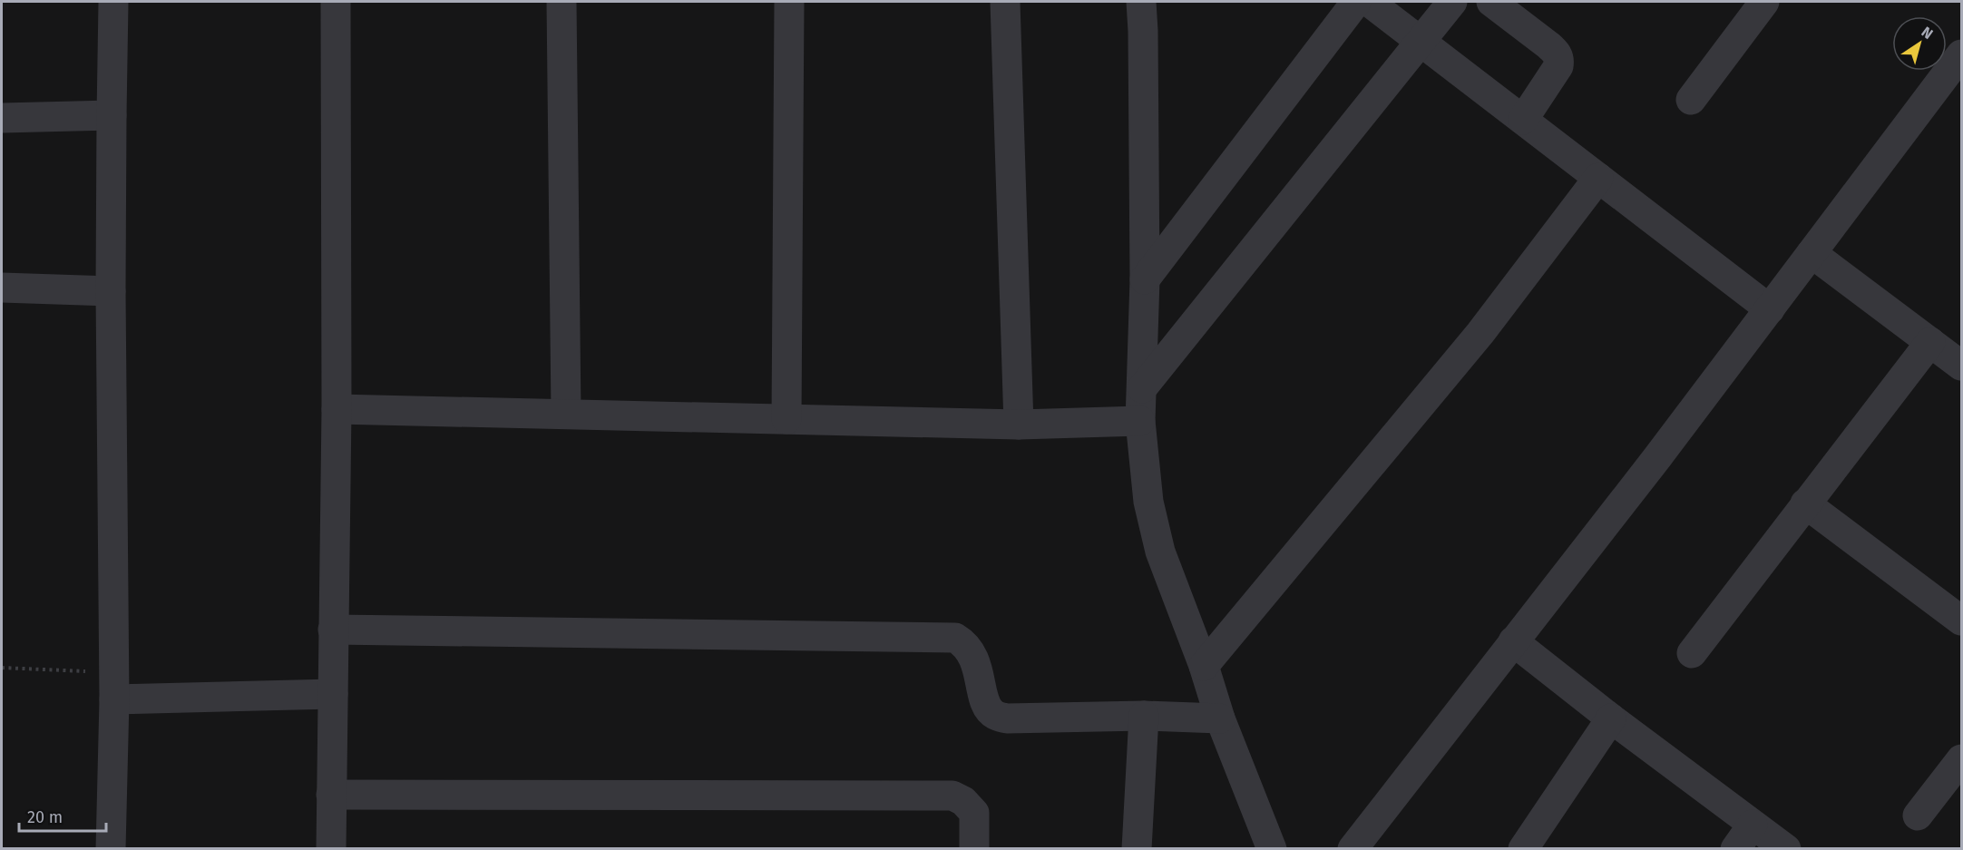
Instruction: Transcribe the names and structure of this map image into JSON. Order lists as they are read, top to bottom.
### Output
{
  "scale_bar": "20 m",
  "north": "top right"
}
